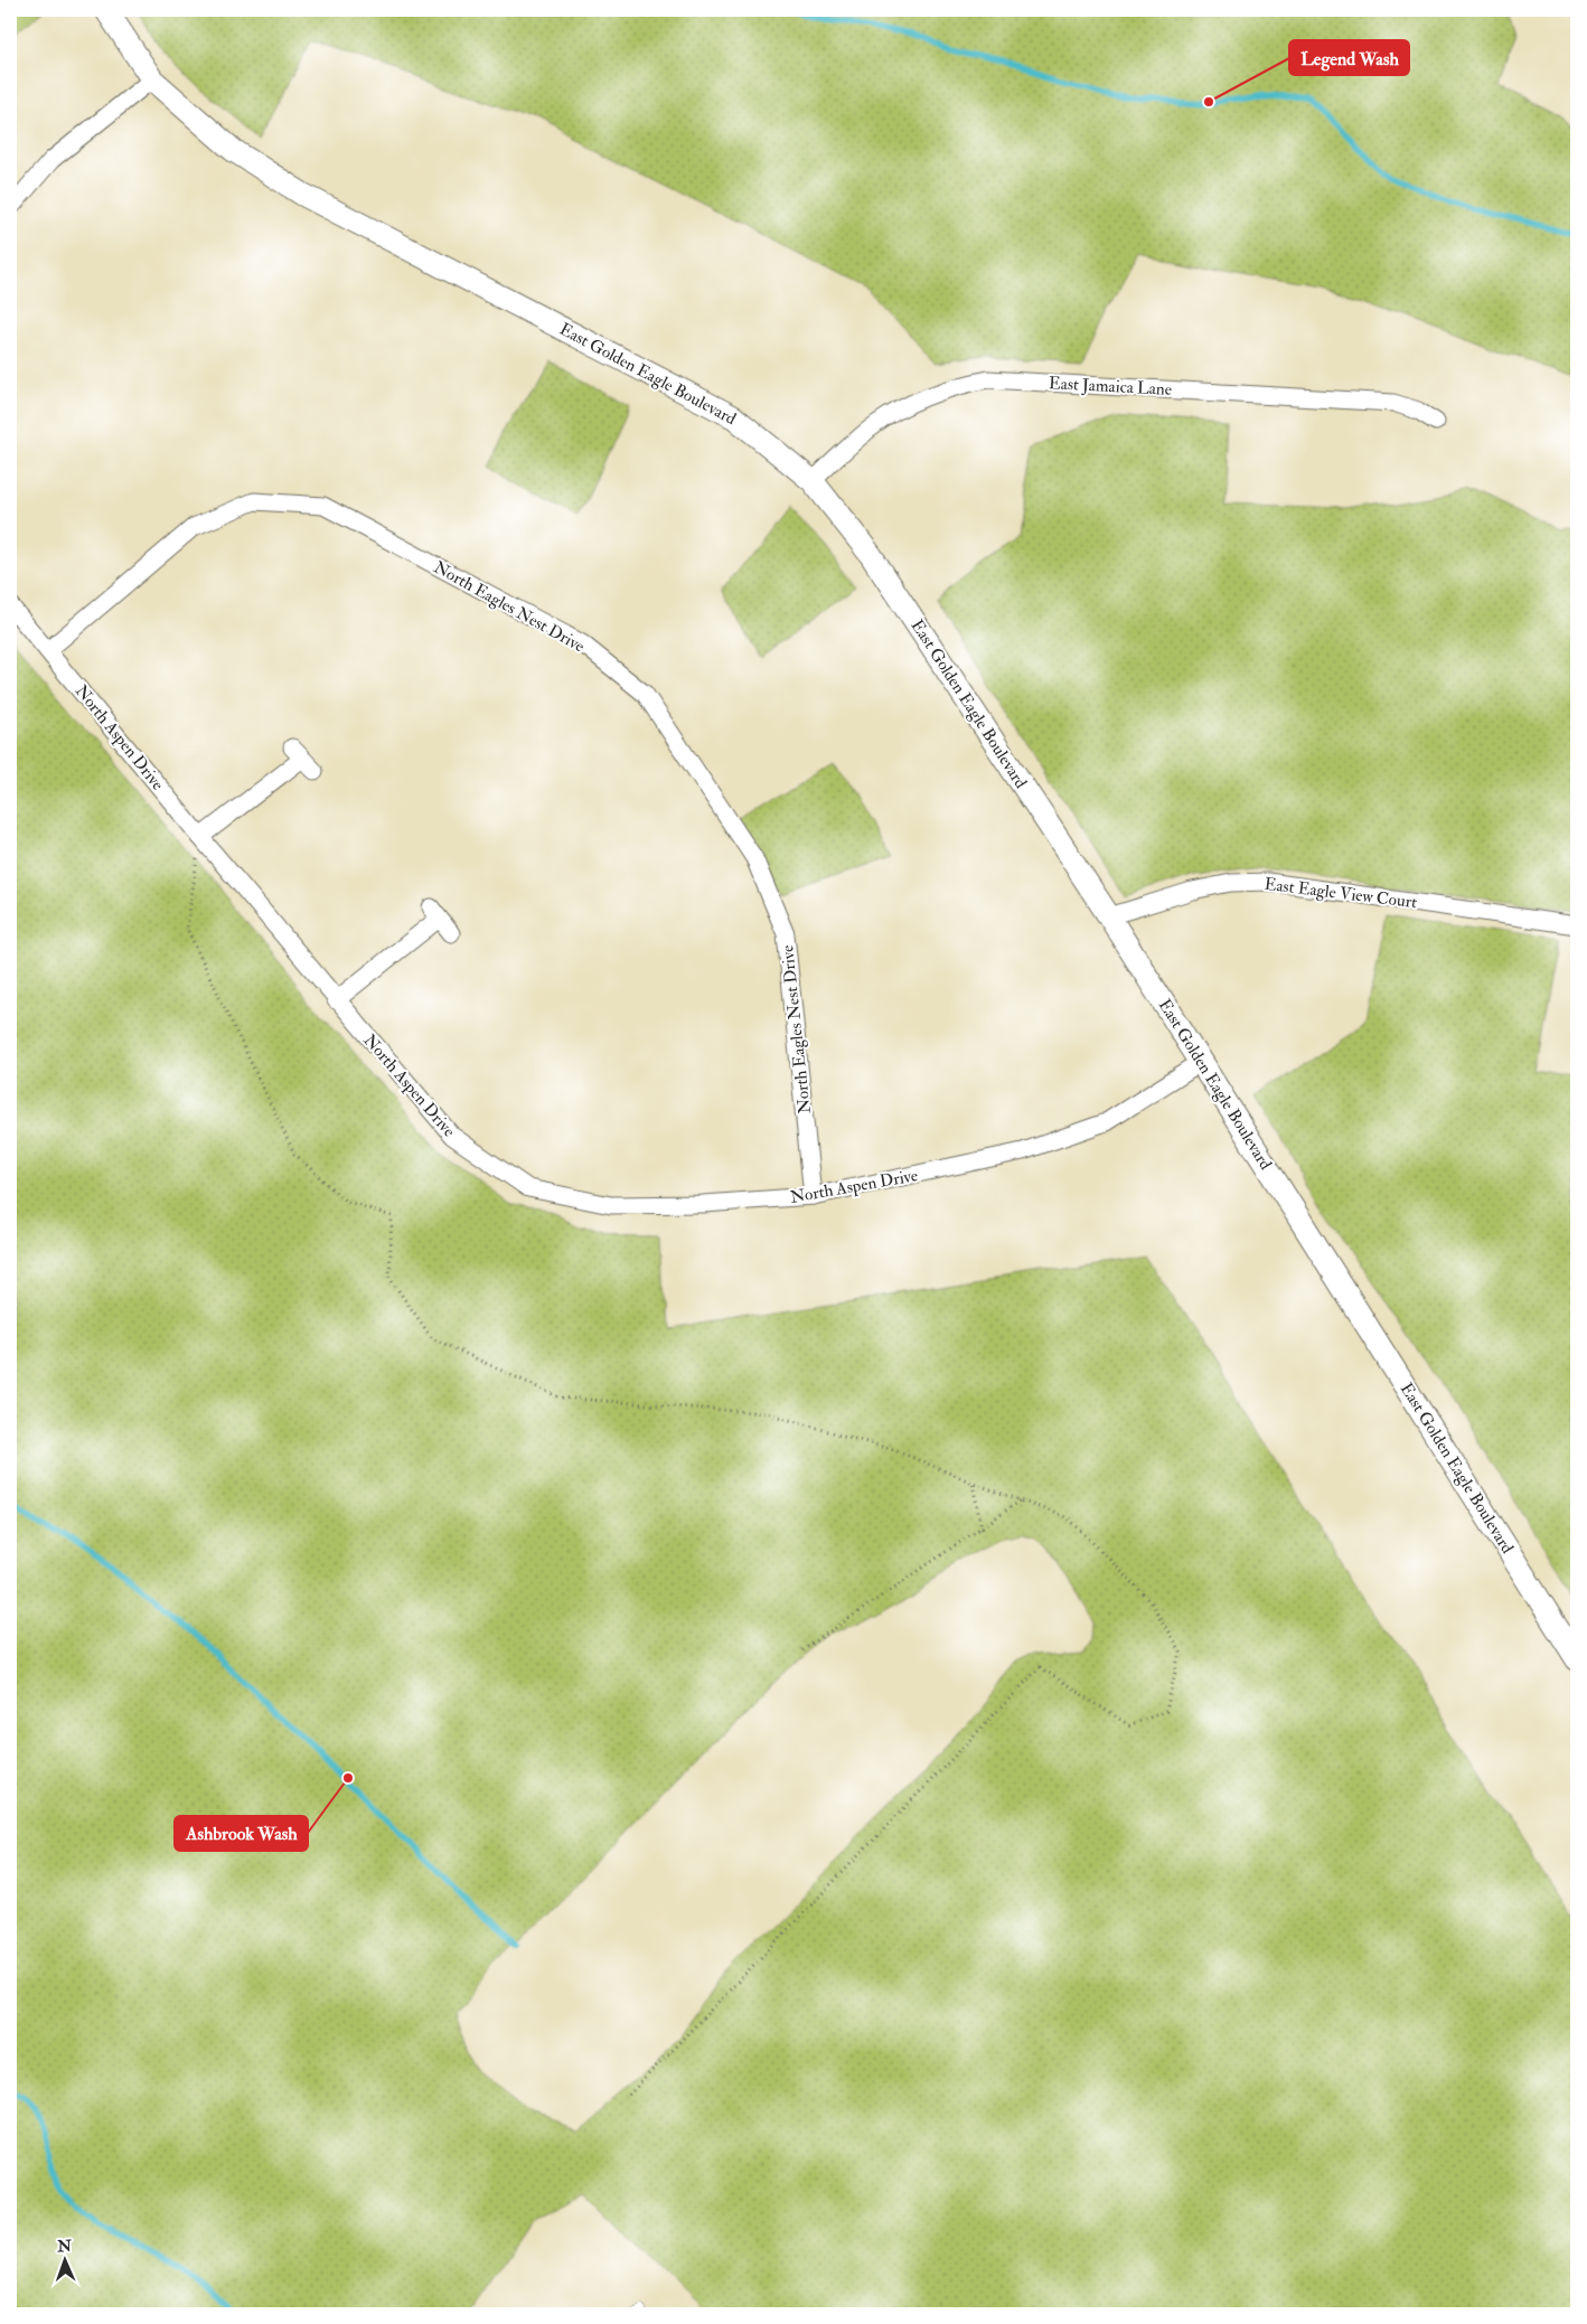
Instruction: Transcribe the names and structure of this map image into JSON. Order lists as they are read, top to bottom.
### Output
{
  "streets": {
    "street": [
      "East Golden Eagle Boulevard",
      "East Jamaica Lane",
      "North Eagles Nest Drive",
      "North Aspen Drive",
      "East Eagle View Court"
    ]
  },
  "crossings": [
    ["East Golden Eagle Boulevard", "East Jamaica Lane"],
    ["East Golden Eagle Boulevard", "North Aspen Drive"],
    ["East Golden Eagle Boulevard", "East Eagle View Court"],
    ["North Eagles Nest Drive", "North Aspen Drive"]
  ],
  "places": ["Legend Wash", "Ashbrook Wash"],
  "north": "top"
}
